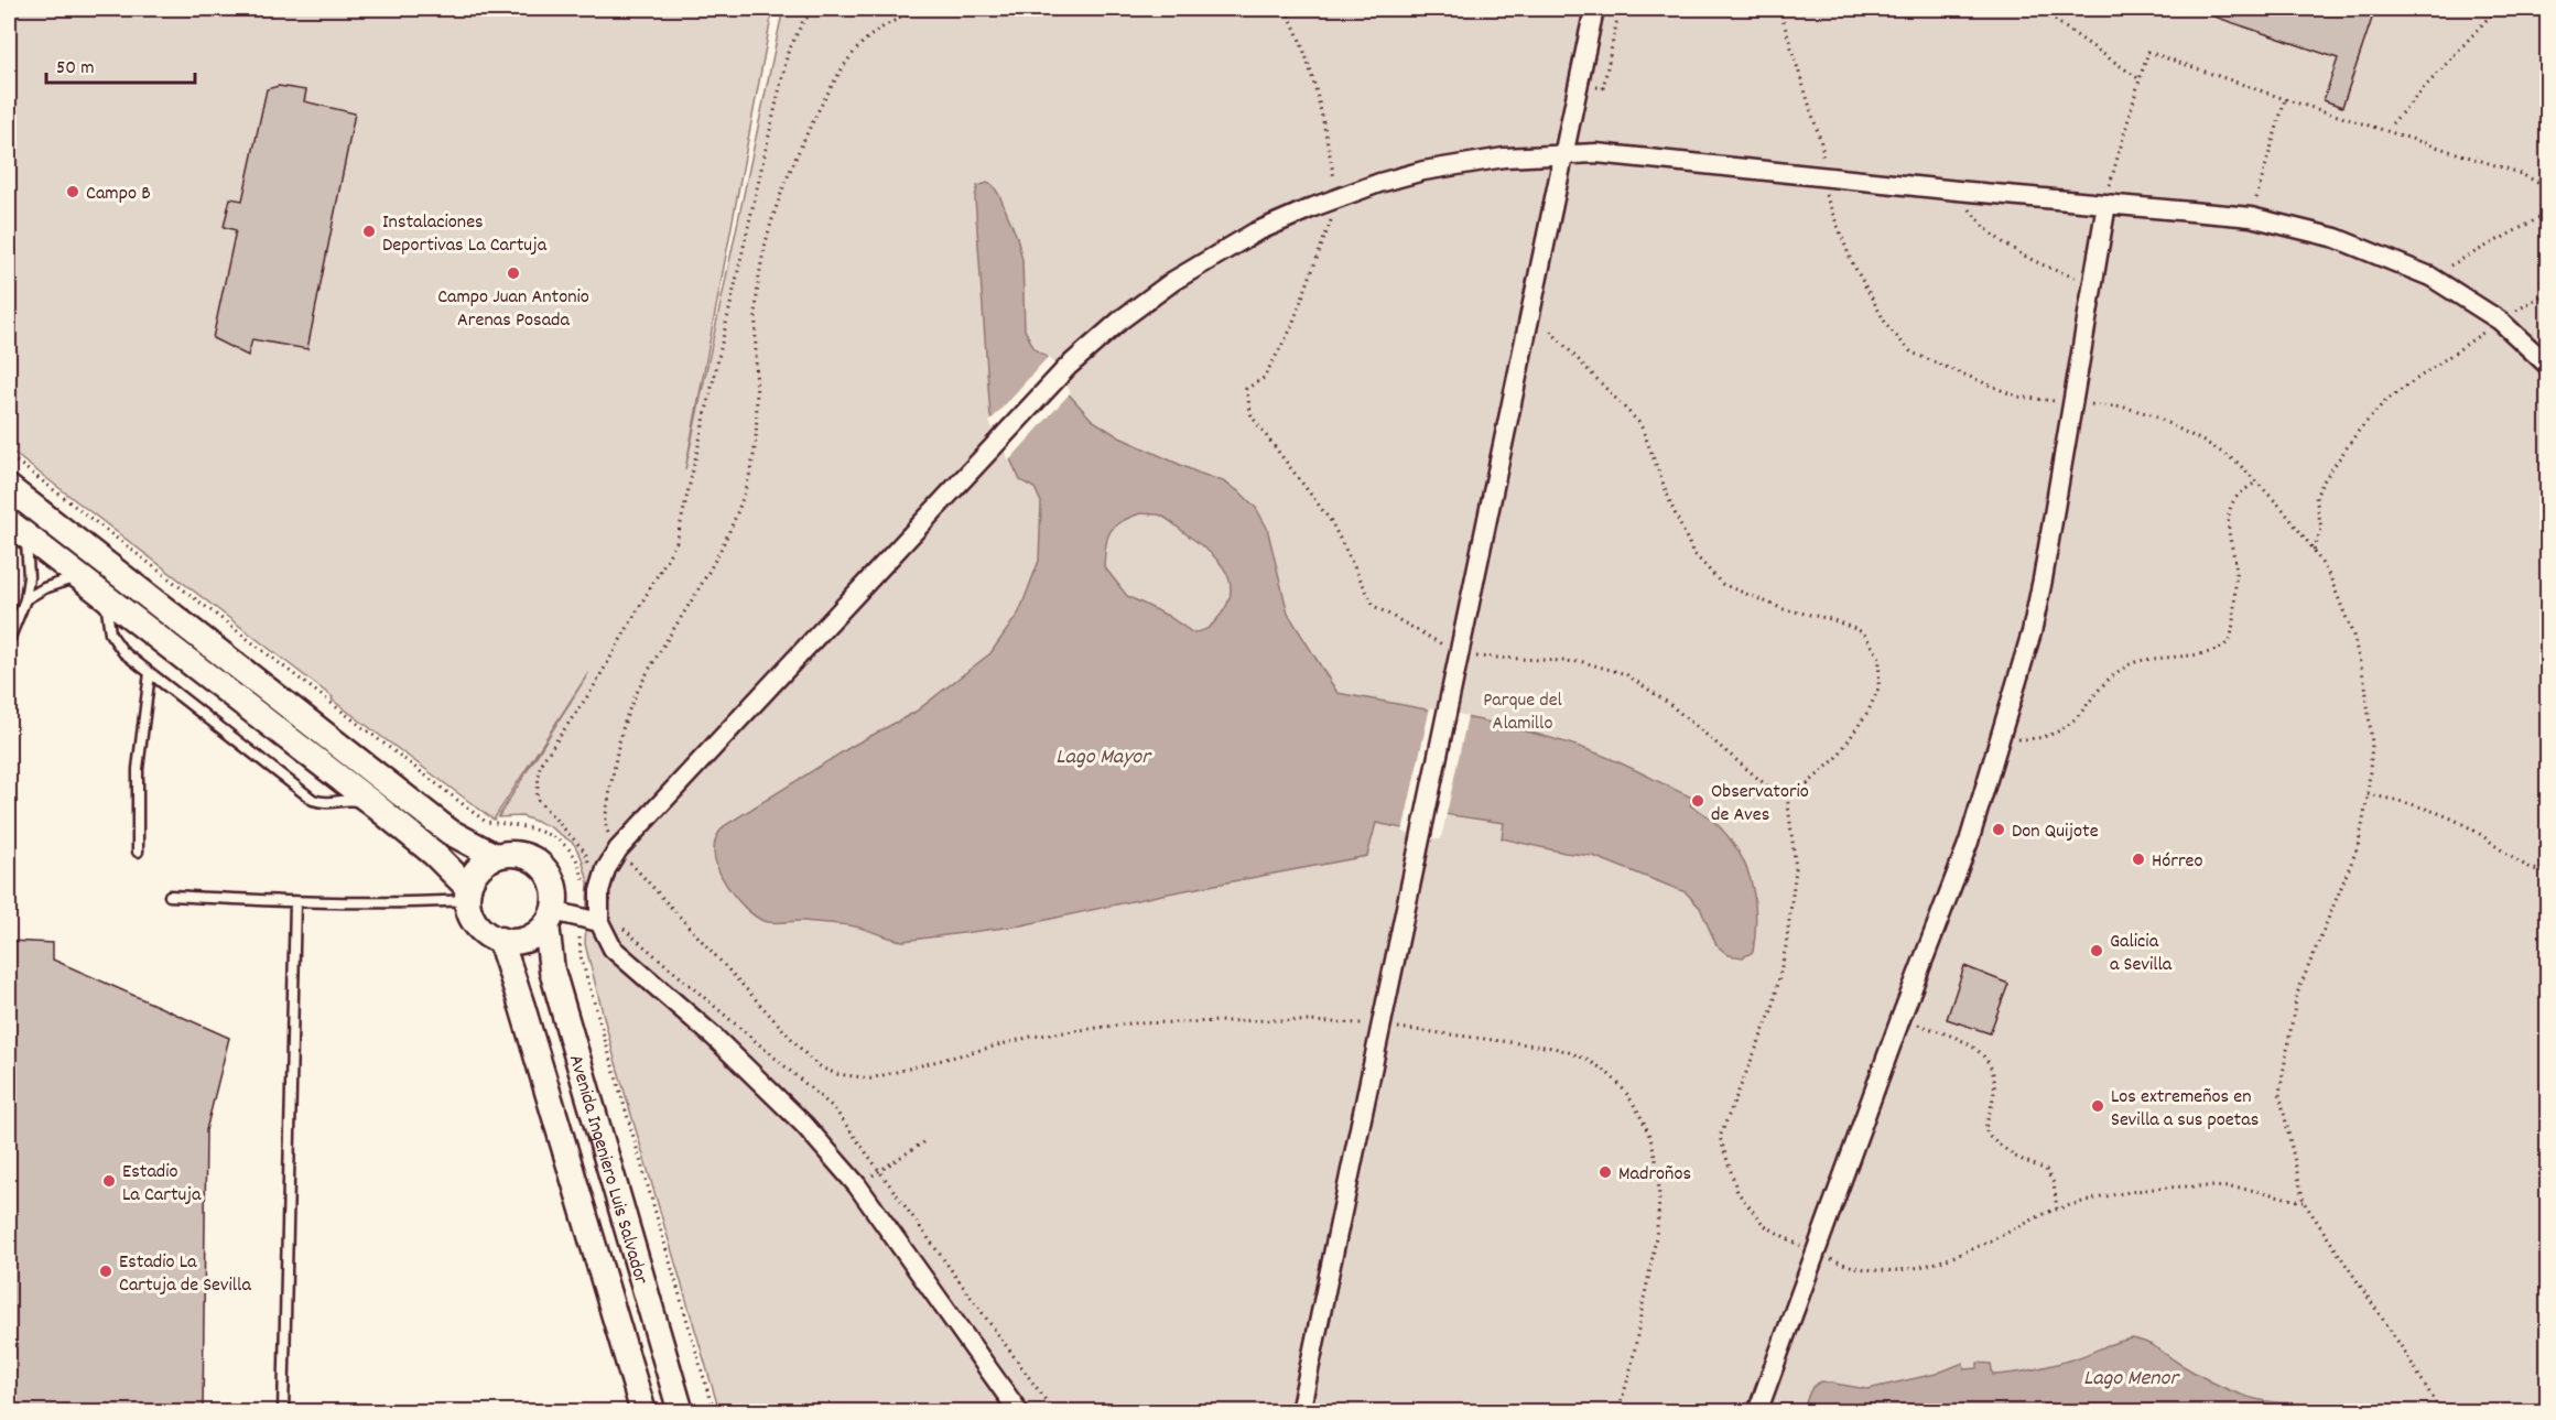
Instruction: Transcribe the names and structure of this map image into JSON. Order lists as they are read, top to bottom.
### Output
{
  "streets": {
    "street": ["Avenida Ingeniero Luis Salvador"]
  },
  "water": ["Lago Mayor", "Lago Menor"],
  "parks": ["Parque del Alamillo"],
  "places": [
    "Campo B",
    "Instalaciones Deportivas La Cartuja",
    "Campo Juan Antonio Arenas Posada",
    "Observatorio de Aves",
    "Don Quijote",
    "Hórreo",
    "Galicia a Sevilla",
    "Los extremeños en Sevilla a sus poetas",
    "Madroños",
    "Estadio La Cartuja",
    "Estadio La Cartuja de Sevilla"
  ],
  "scale_bar": "50 m"
}
